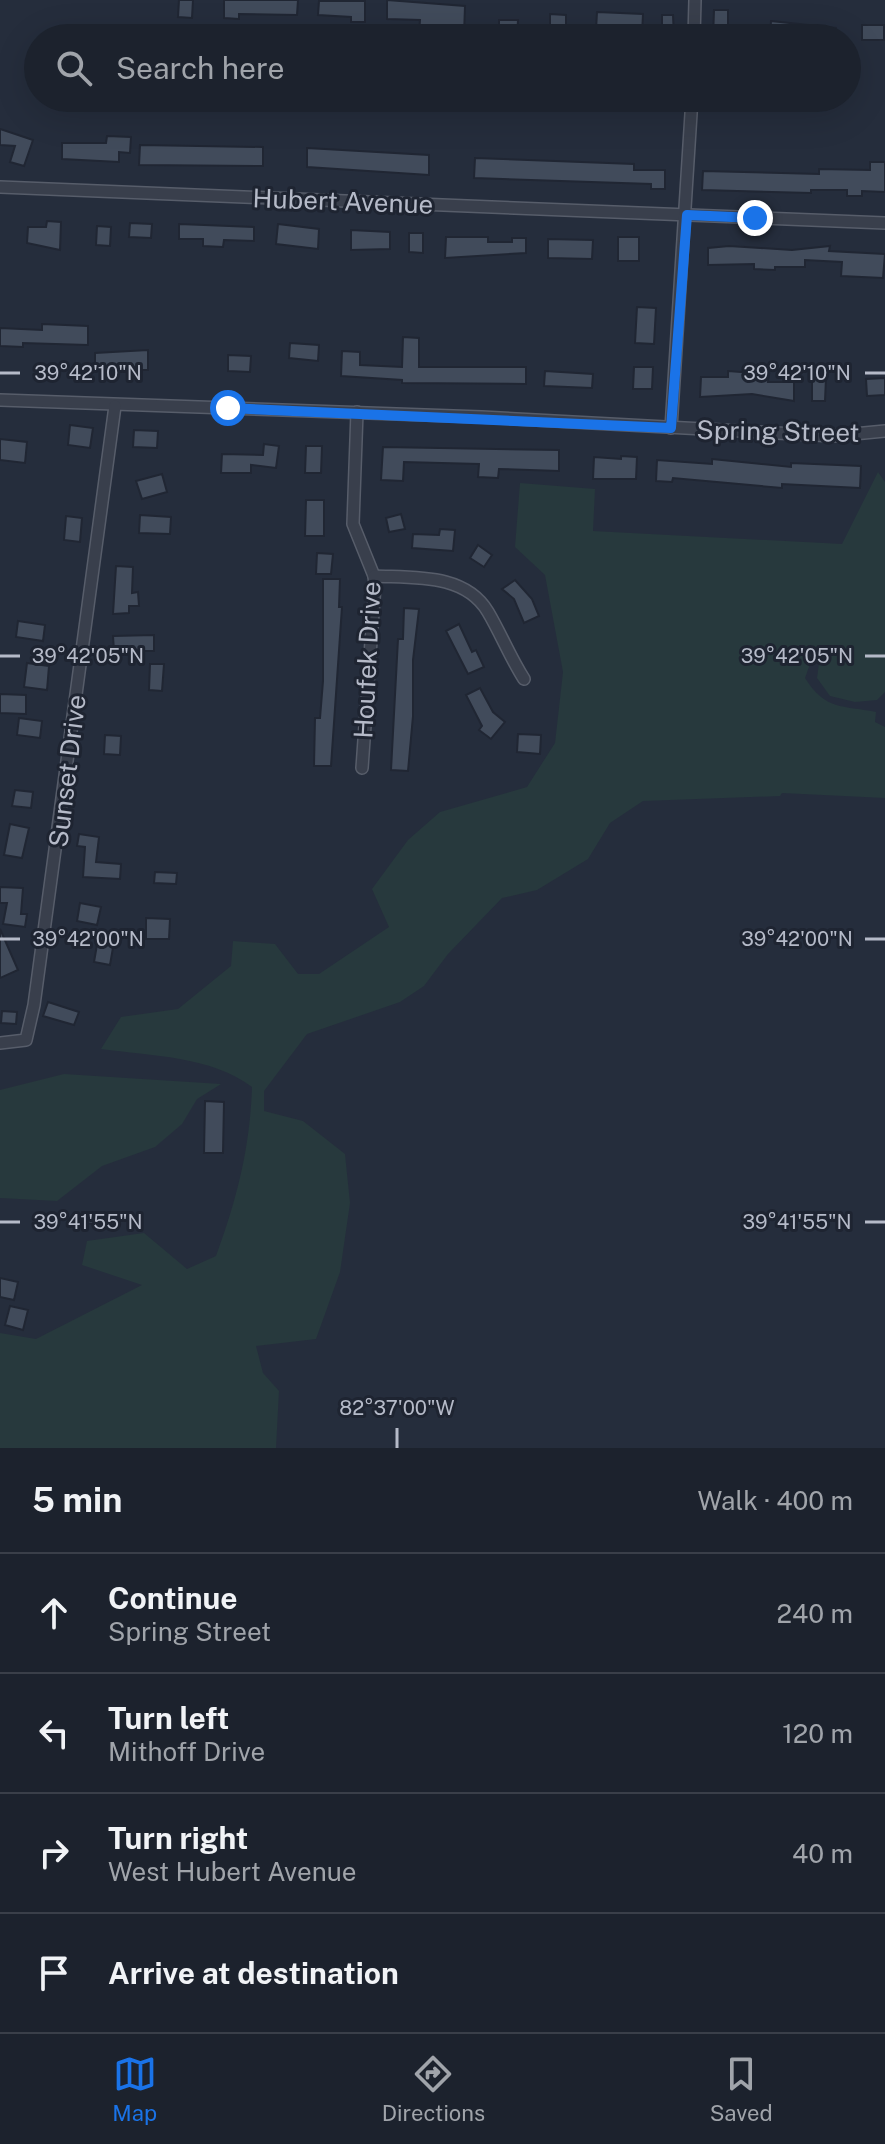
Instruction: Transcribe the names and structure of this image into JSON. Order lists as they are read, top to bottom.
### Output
{
  "streets": {
    "street": [
      "Hubert Avenue",
      "Spring Street",
      "Houfek Drive",
      "Sunset Drive"
    ]
  },
  "crossings": [
    ["Spring Street", "Houfek Drive"],
    ["Spring Street", "Sunset Drive"]
  ],
  "page": {
    "search": "Search here",
    "heading": ["5 min", "Walk · 400 m"],
    "list": [
      ["Continue", "Spring Street", "240 m"],
      ["Turn left", "Mithoff Drive", "120 m"],
      ["Turn right", "West Hubert Avenue", "40 m"],
      "Arrive at destination"
    ],
    "nav": ["Map", "Directions", "Saved"]
  },
  "coordinates": [
    "39°42'10\"N",
    "39°42'05\"N",
    "39°42'00\"N",
    "39°41'55\"N",
    "82°37'00\"W"
  ]
}
